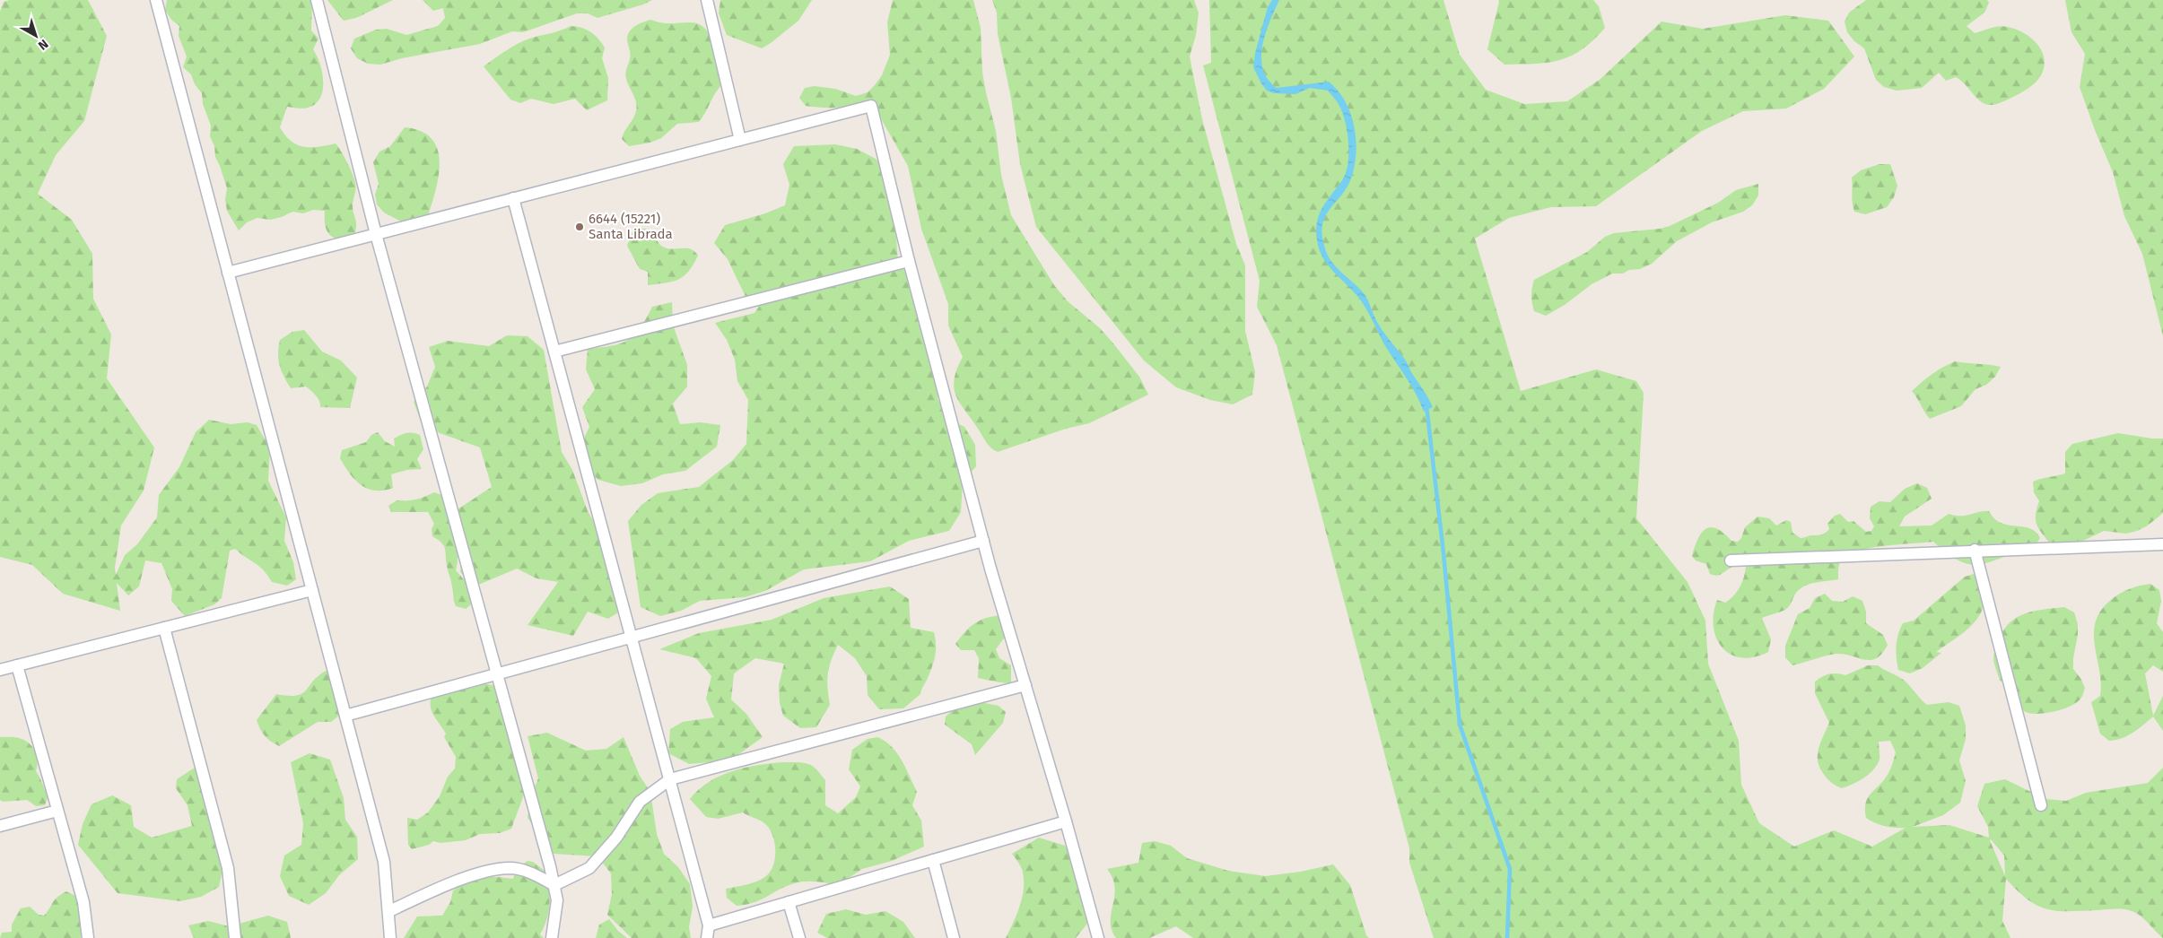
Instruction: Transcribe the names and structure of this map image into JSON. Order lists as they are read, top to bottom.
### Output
{
  "places": ["6644 (15221) Santa Librada"],
  "north": "bottom right"
}
